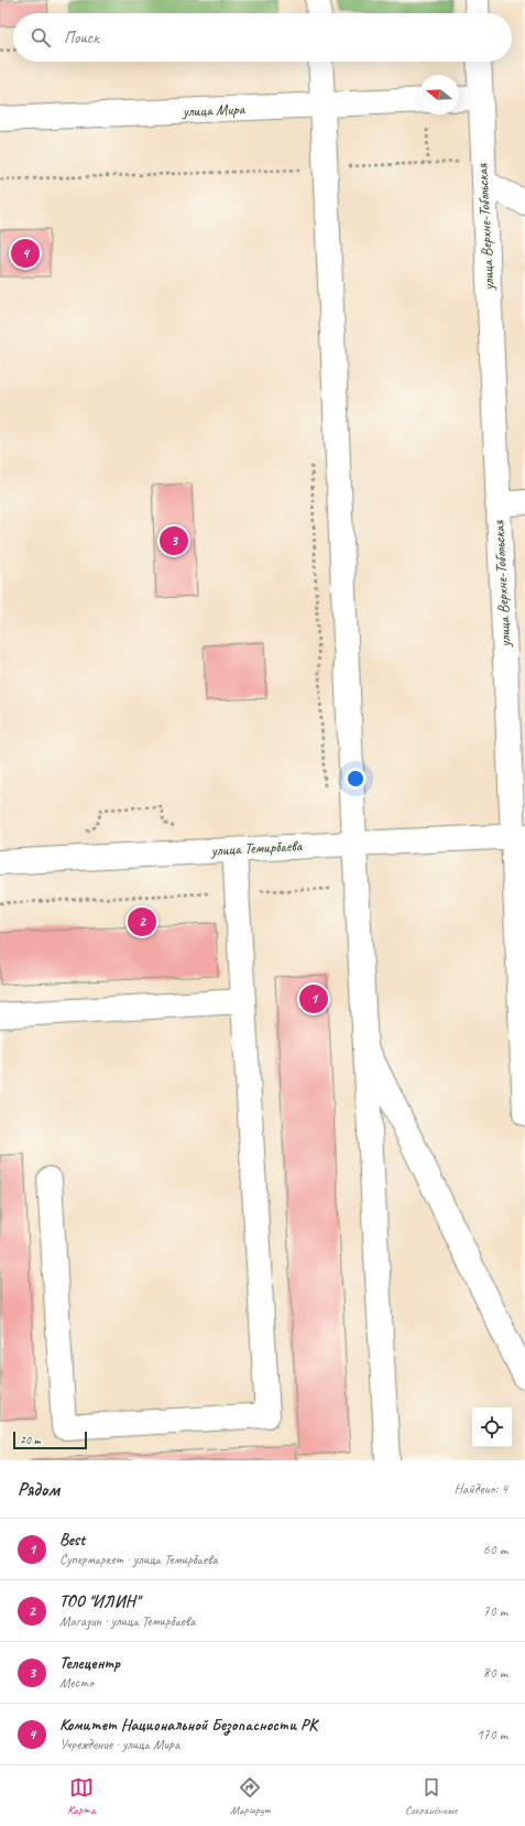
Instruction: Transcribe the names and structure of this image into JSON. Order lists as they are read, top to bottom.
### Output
{
  "streets": {
    "street": ["улица Мира", "улица Верхне-Тобольская", "улица Темирбаева"]
  },
  "crossings": [
    ["улица Верхне-Тобольская", "улица Темирбаева"]
  ],
  "scale_bar": "20 m",
  "north": "left",
  "page": {
    "search": "Поиск",
    "pins": [
      "4",
      "3",
      "2",
      "1"
    ],
    "scale": "20 m",
    "heading": ["Рядом", "Найдено: 4"],
    "list": [
      {
        "mark": "1",
        "name": "Best",
        "note": "Супермаркет · улица Темирбаева",
        "value": "60 m"
      },
      {
        "mark": "2",
        "name": "ТОО \"ИЛИН\"",
        "note": "Магазин · улица Темирбаева",
        "value": "70 m"
      },
      {
        "mark": "3",
        "name": "Телецентр",
        "note": "Место",
        "value": "80 m"
      },
      {
        "mark": "4",
        "name": "Комитет Национальной Безопасности РК",
        "note": "Учреждение · улица Мира",
        "value": "170 m"
      }
    ],
    "nav": ["Карта", "Маршрут", "Сохранённые"]
  }
}
